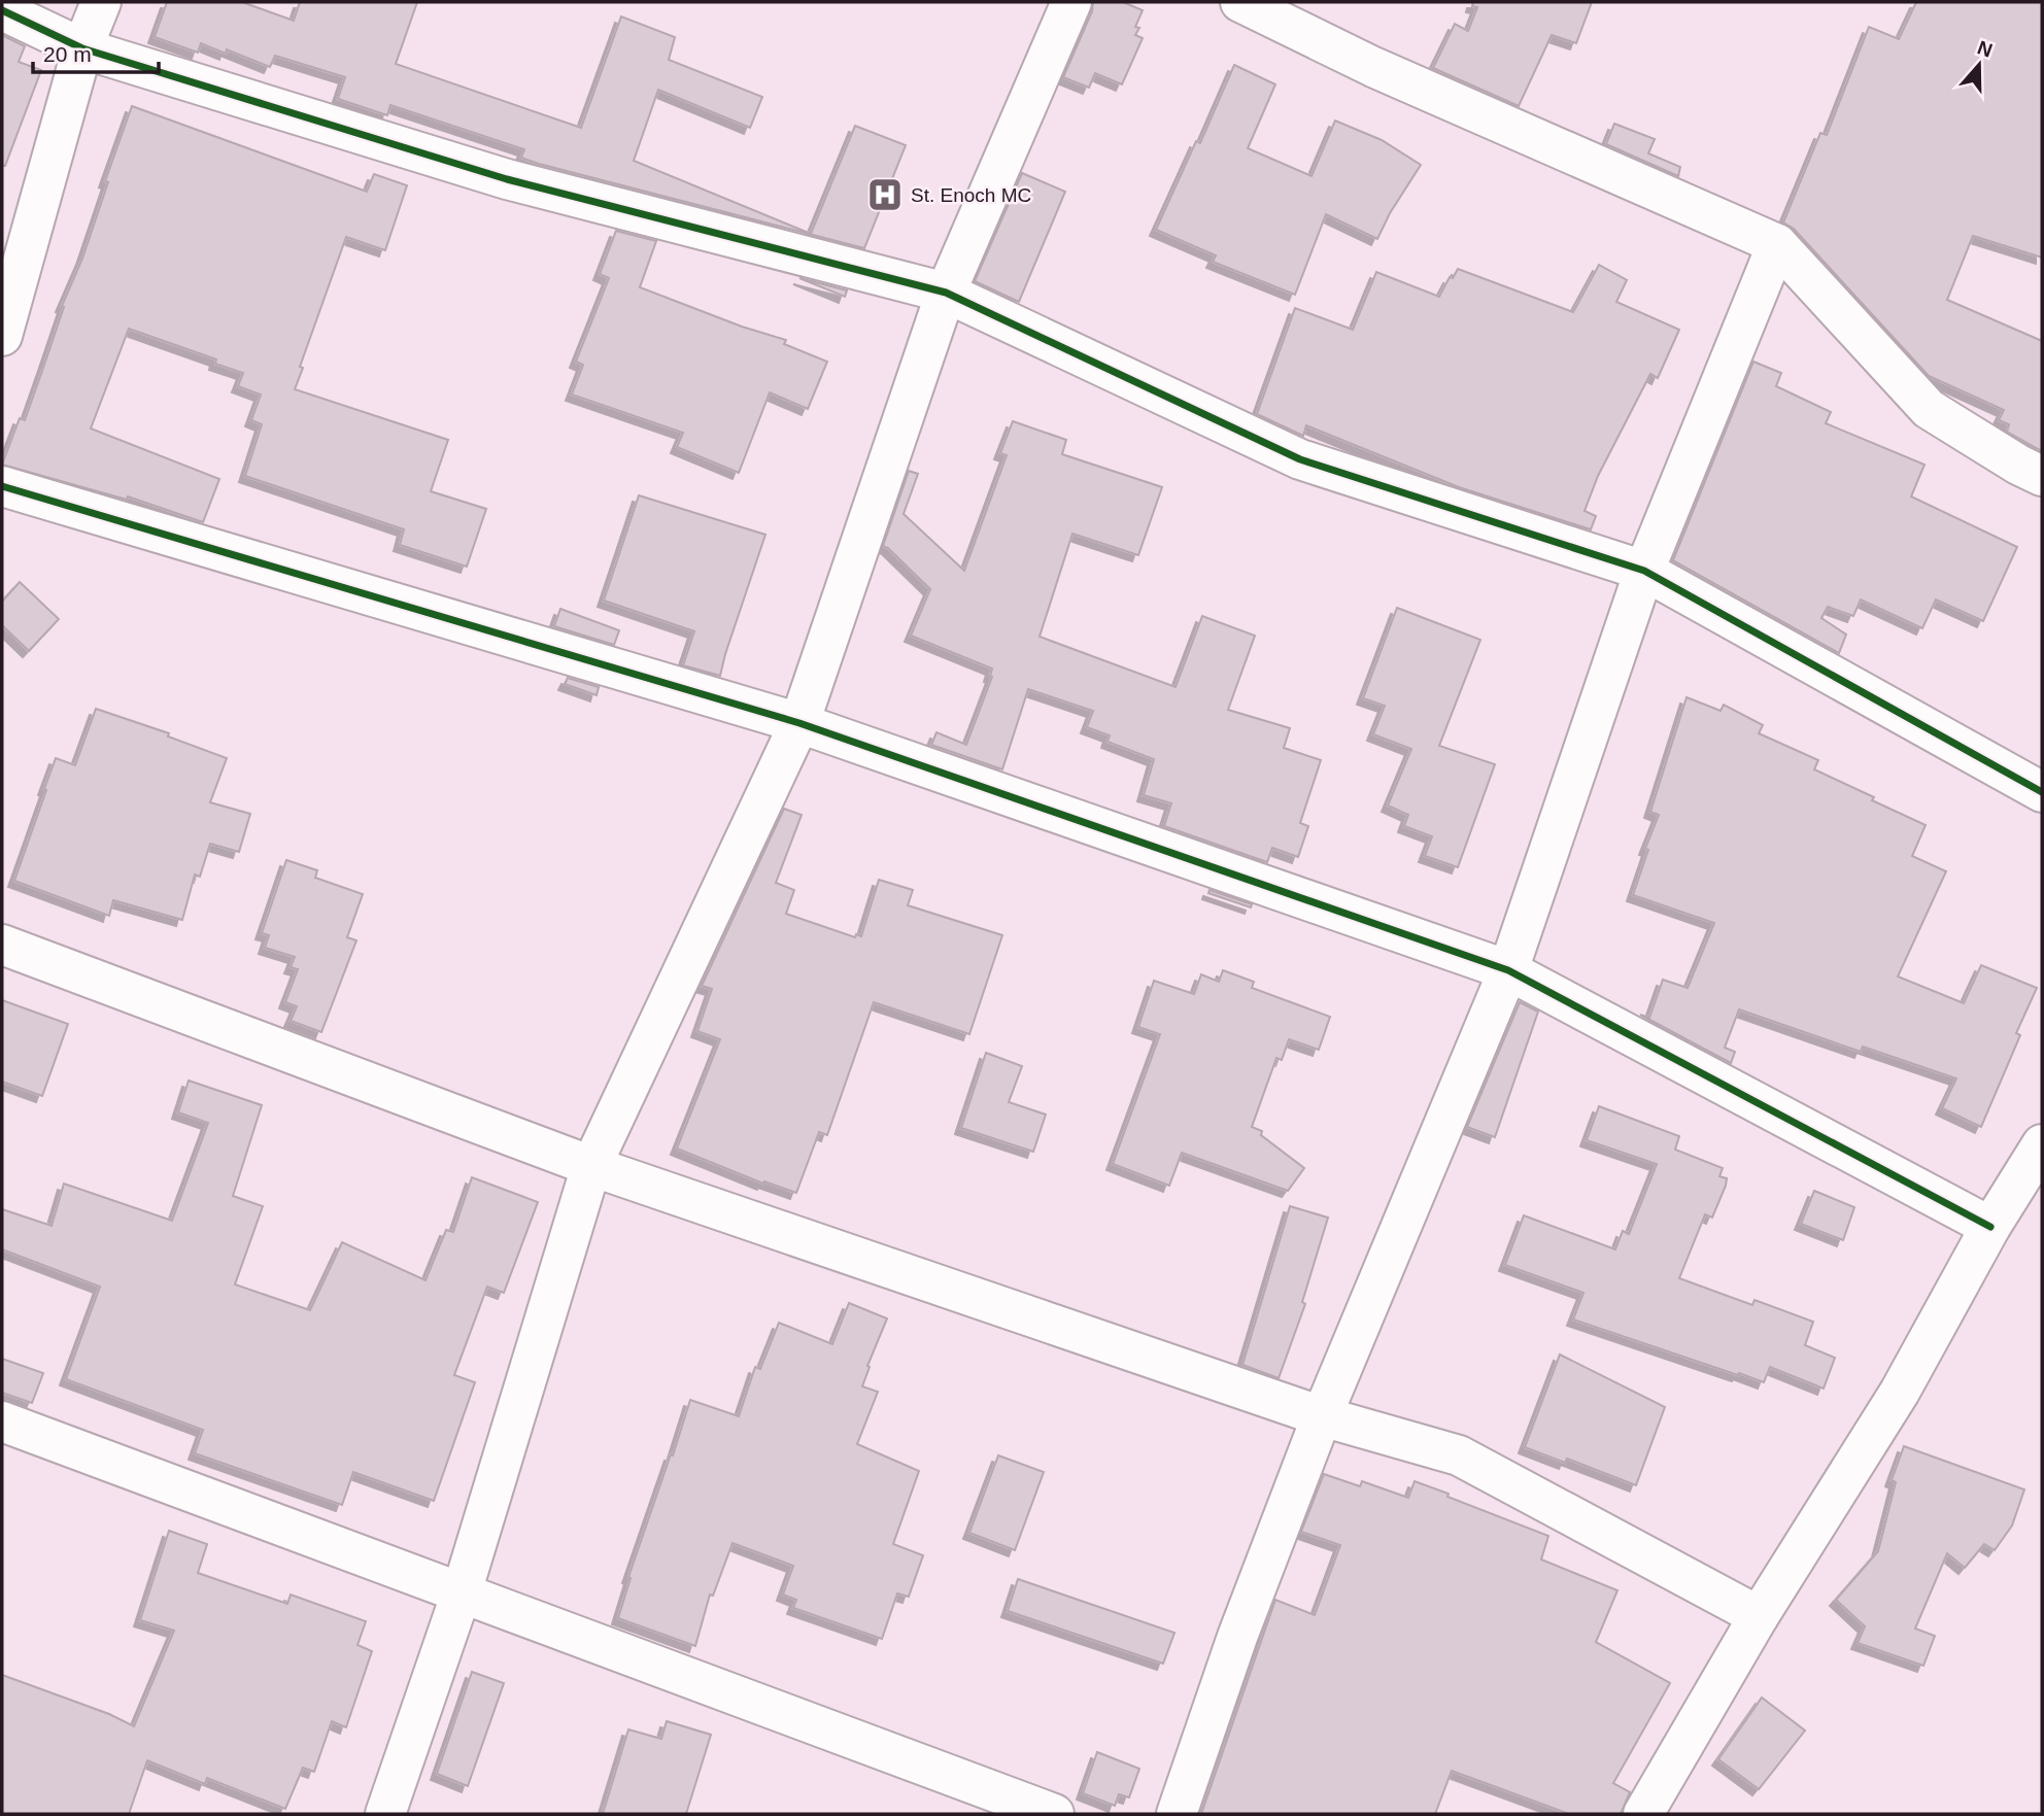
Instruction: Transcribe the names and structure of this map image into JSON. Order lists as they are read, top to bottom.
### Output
{
  "places": {
    "hospital": ["St. Enoch MC"]
  },
  "scale_bar": "20 m",
  "north": "top"
}
